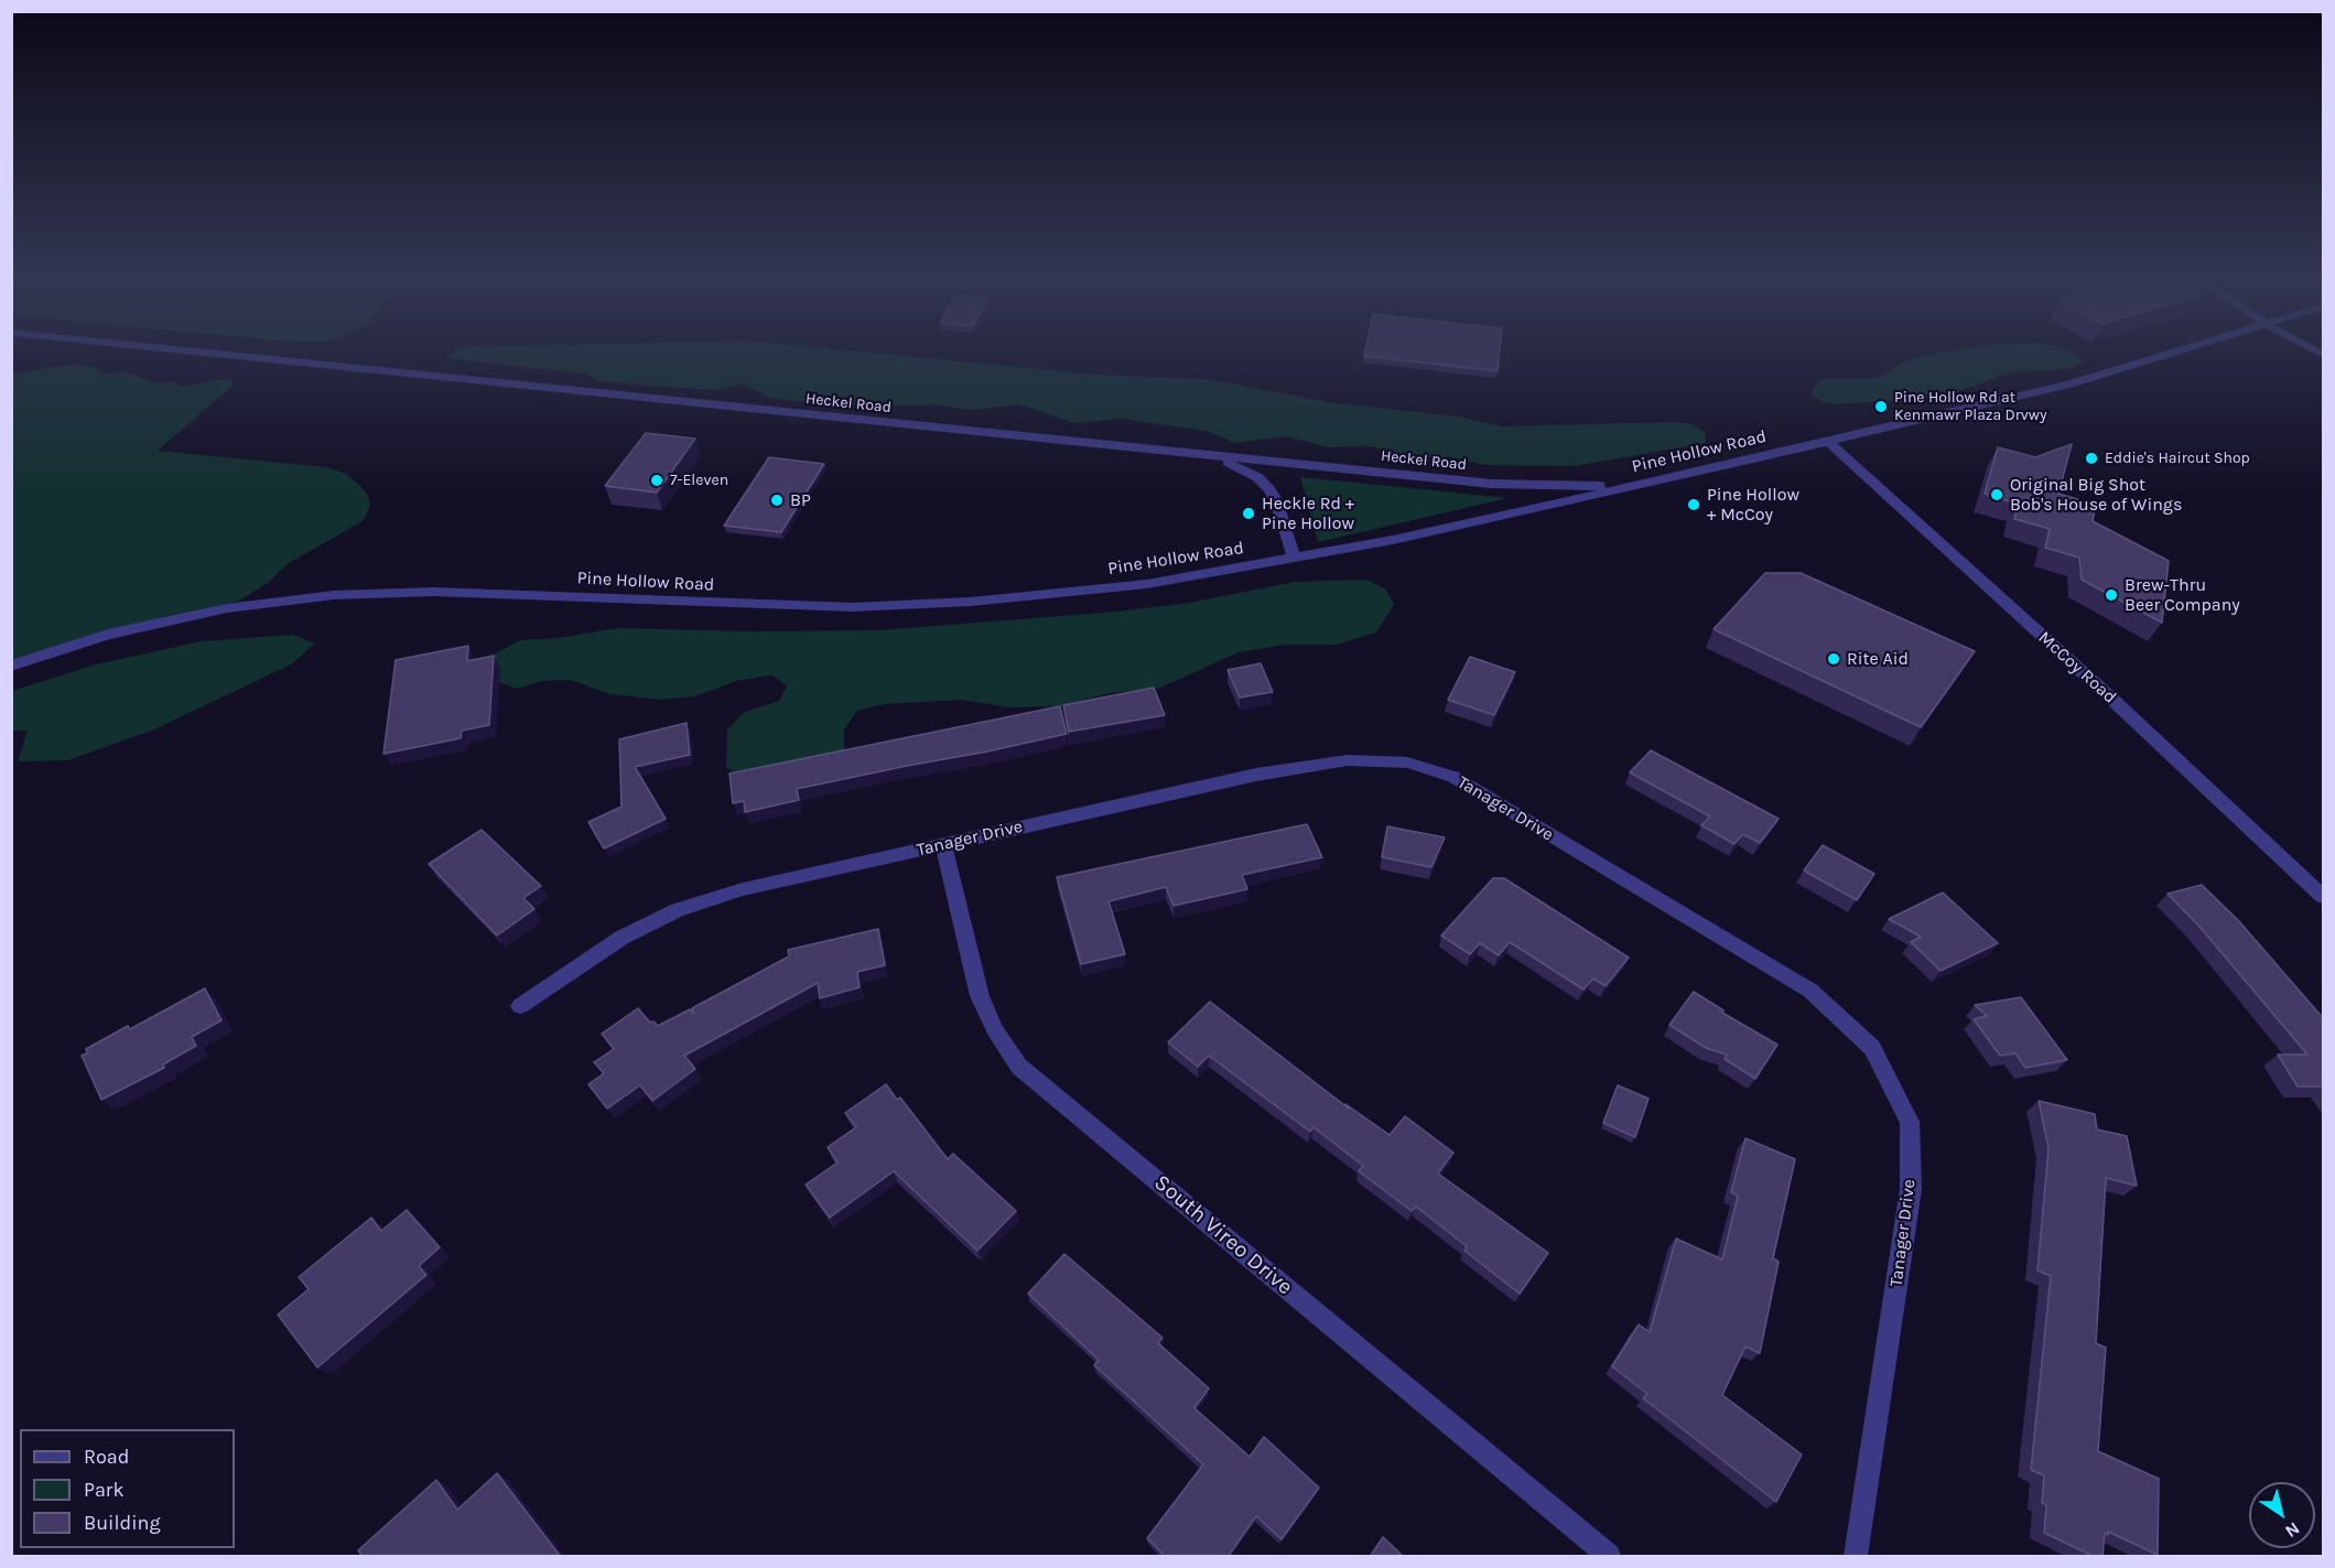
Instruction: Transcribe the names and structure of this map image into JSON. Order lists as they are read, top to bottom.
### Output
{
  "streets": {
    "street": [
      "Heckel Road",
      "Pine Hollow Road",
      "McCoy Road",
      "Tanager Drive",
      "South Vireo Drive"
    ]
  },
  "crossings": [
    ["Heckel Road", "Pine Hollow Road"],
    ["Pine Hollow Road", "McCoy Road"],
    ["Tanager Drive", "South Vireo Drive"]
  ],
  "places": [
    "Pine Hollow Rd at Kenmawr Plaza Drvwy",
    "Eddie's Haircut Shop",
    "7-Eleven",
    "Original Big Shot Bob's House of Wings",
    "BP",
    "Pine Hollow + McCoy",
    "Heckle Rd + Pine Hollow",
    "Brew-Thru Beer Company",
    "Rite Aid"
  ],
  "legend": ["Road", "Park", "Building"],
  "north": "bottom right"
}
